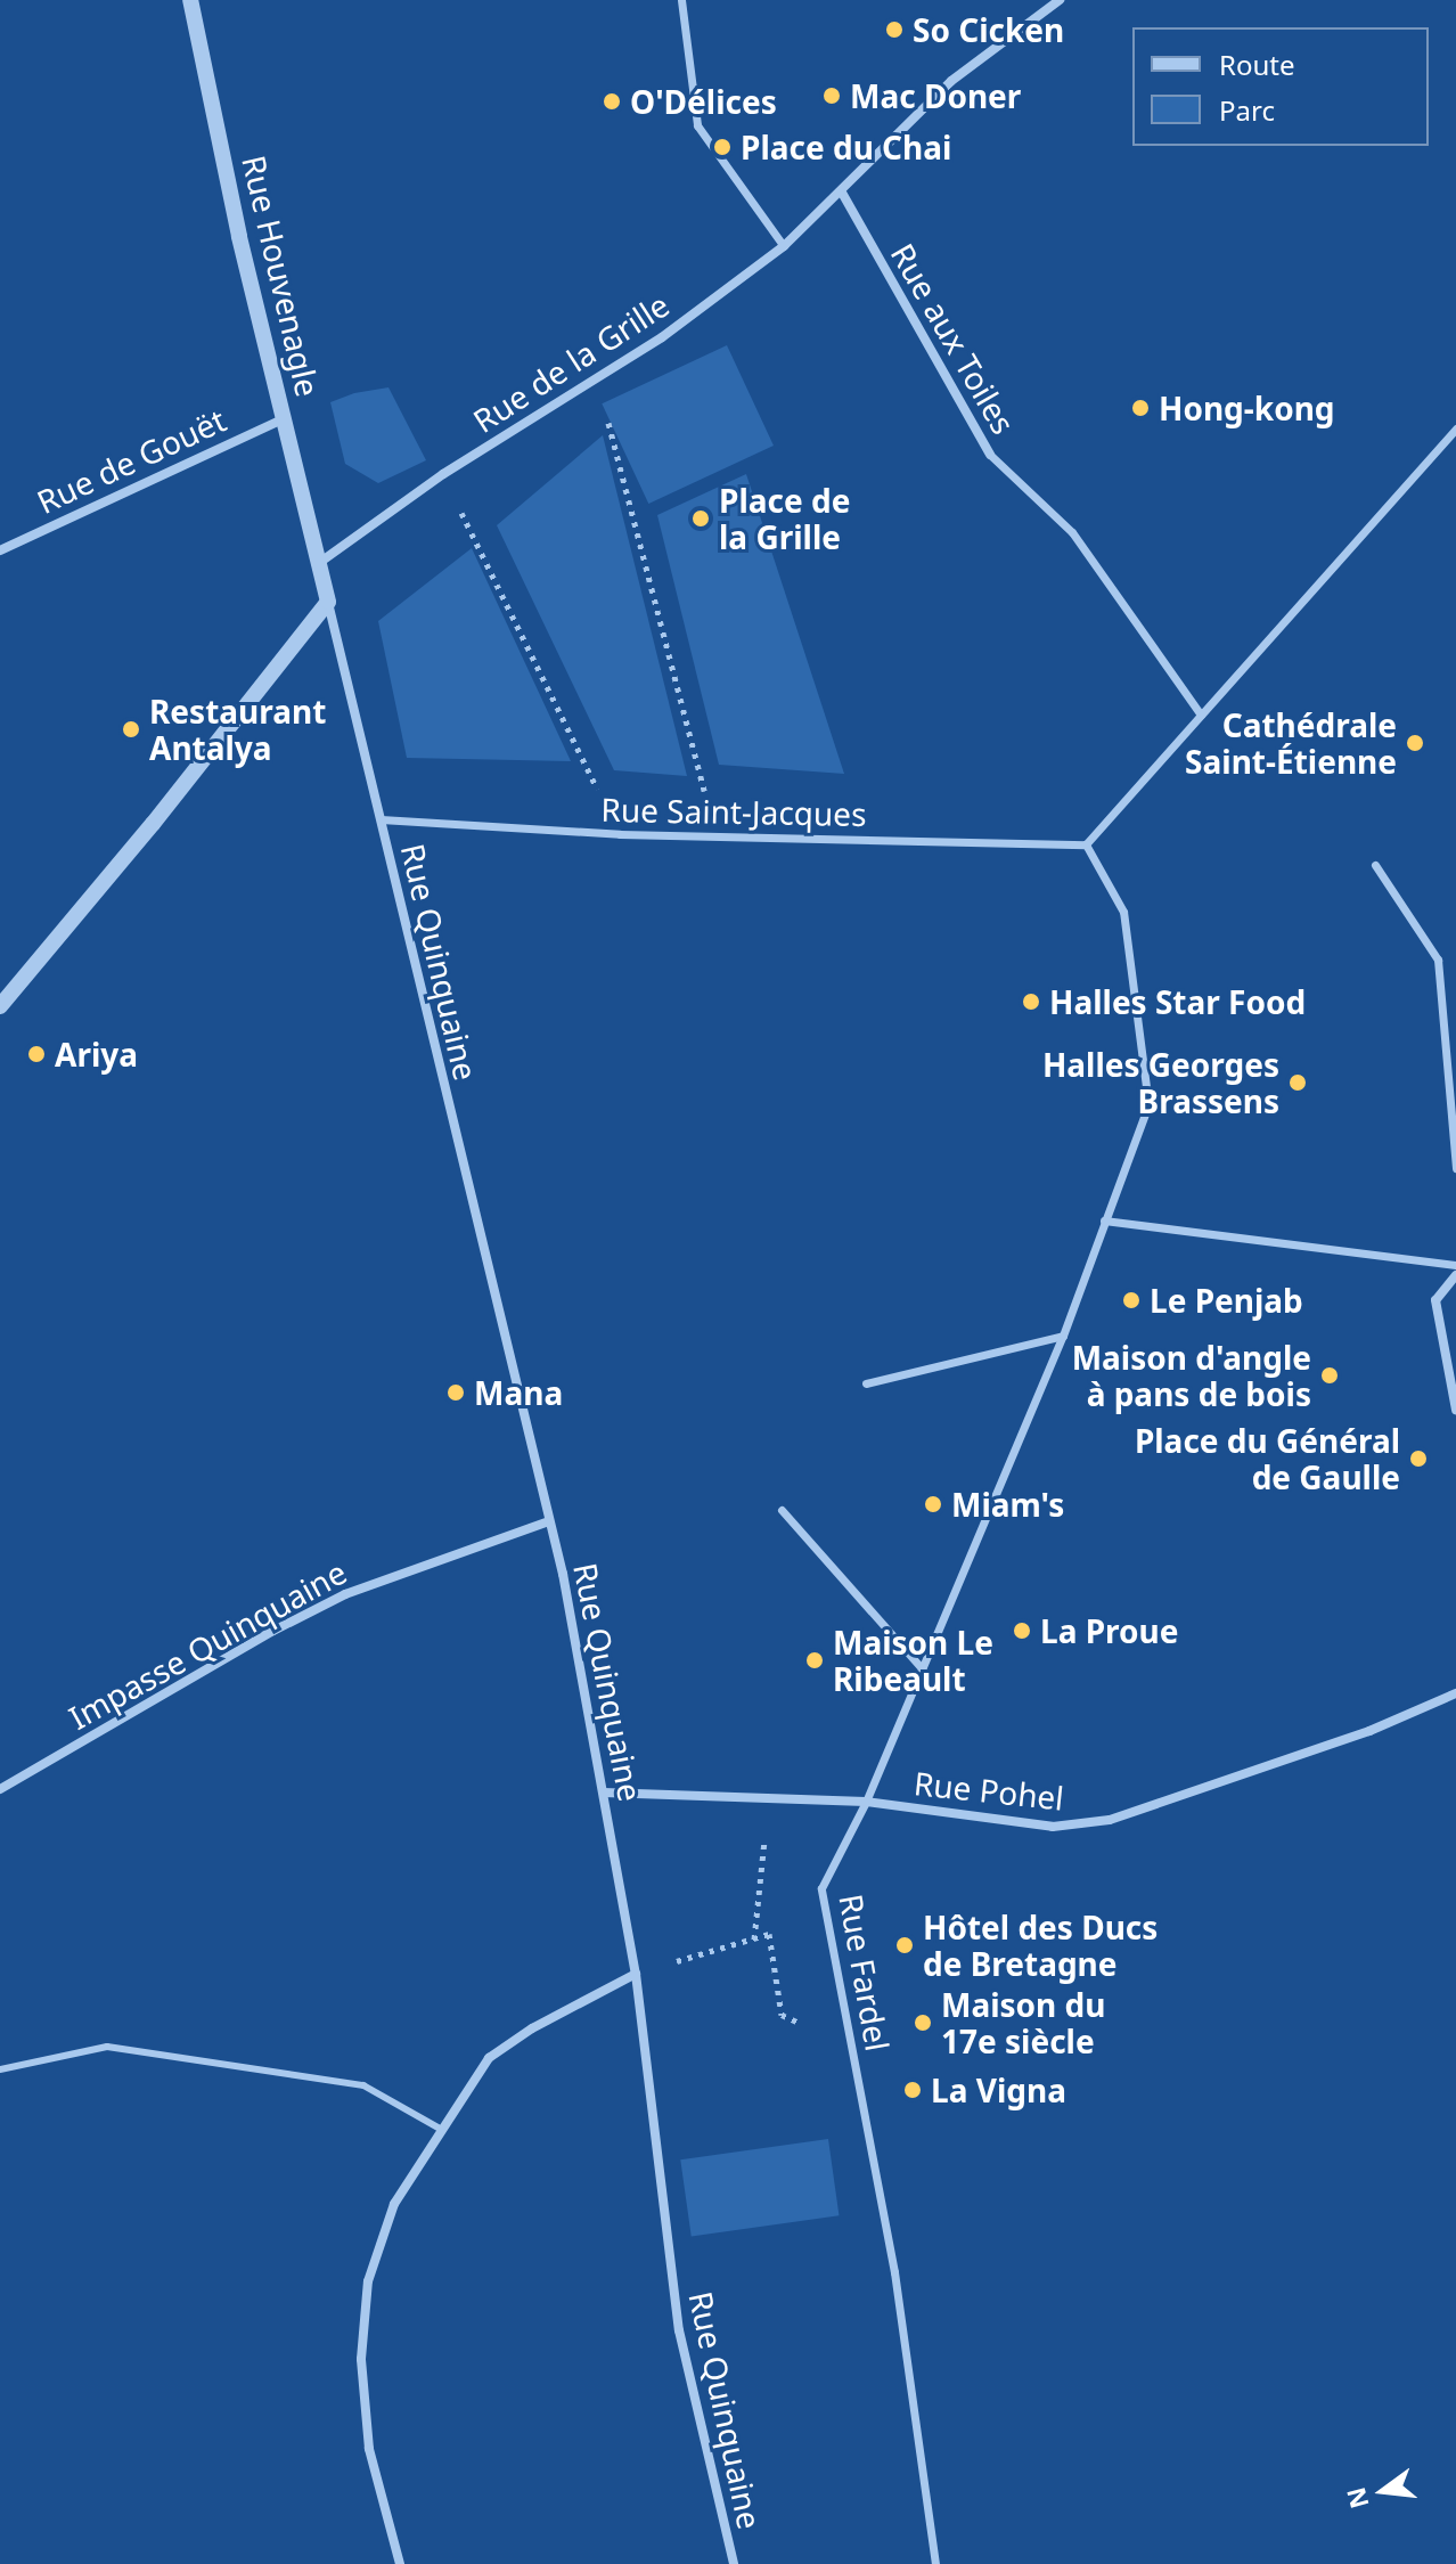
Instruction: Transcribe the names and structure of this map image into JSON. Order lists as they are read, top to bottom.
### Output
{
  "streets": {
    "street": [
      "Rue Houvenagle",
      "Rue aux Toiles",
      "Rue de la Grille",
      "Rue de Gouët",
      "Rue Saint-Jacques",
      "Rue Quinquaine",
      "Impasse Quinquaine",
      "Rue Pohel",
      "Rue Fardel"
    ]
  },
  "crossings": [
    ["Rue Houvenagle", "Rue de la Grille"],
    ["Rue Houvenagle", "Rue de Gouët"],
    ["Rue Houvenagle", "Rue Quinquaine"],
    ["Rue aux Toiles", "Rue de la Grille"],
    ["Rue Saint-Jacques", "Rue Quinquaine"],
    ["Rue Saint-Jacques", "Rue Fardel"],
    ["Rue Quinquaine", "Impasse Quinquaine"],
    ["Rue Quinquaine", "Rue Pohel"],
    ["Rue Pohel", "Rue Fardel"]
  ],
  "places": [
    "So Cicken",
    "Mac Doner",
    "O'Délices",
    "Place du Chai",
    "Hong-kong",
    "Place de la Grille",
    "Restaurant Antalya",
    "Cathédrale Saint-Étienne",
    "Halles Star Food",
    "Ariya",
    "Halles Georges Brassens",
    "Le Penjab",
    "Maison d'angle à pans de bois",
    "Mana",
    "Place du Général de Gaulle",
    "Miam's",
    "La Proue",
    "Maison Le Ribeault",
    "Hôtel des Ducs de Bretagne",
    "Maison du 17e siècle",
    "La Vigna"
  ],
  "legend": ["Route", "Parc"],
  "north": "left"
}
